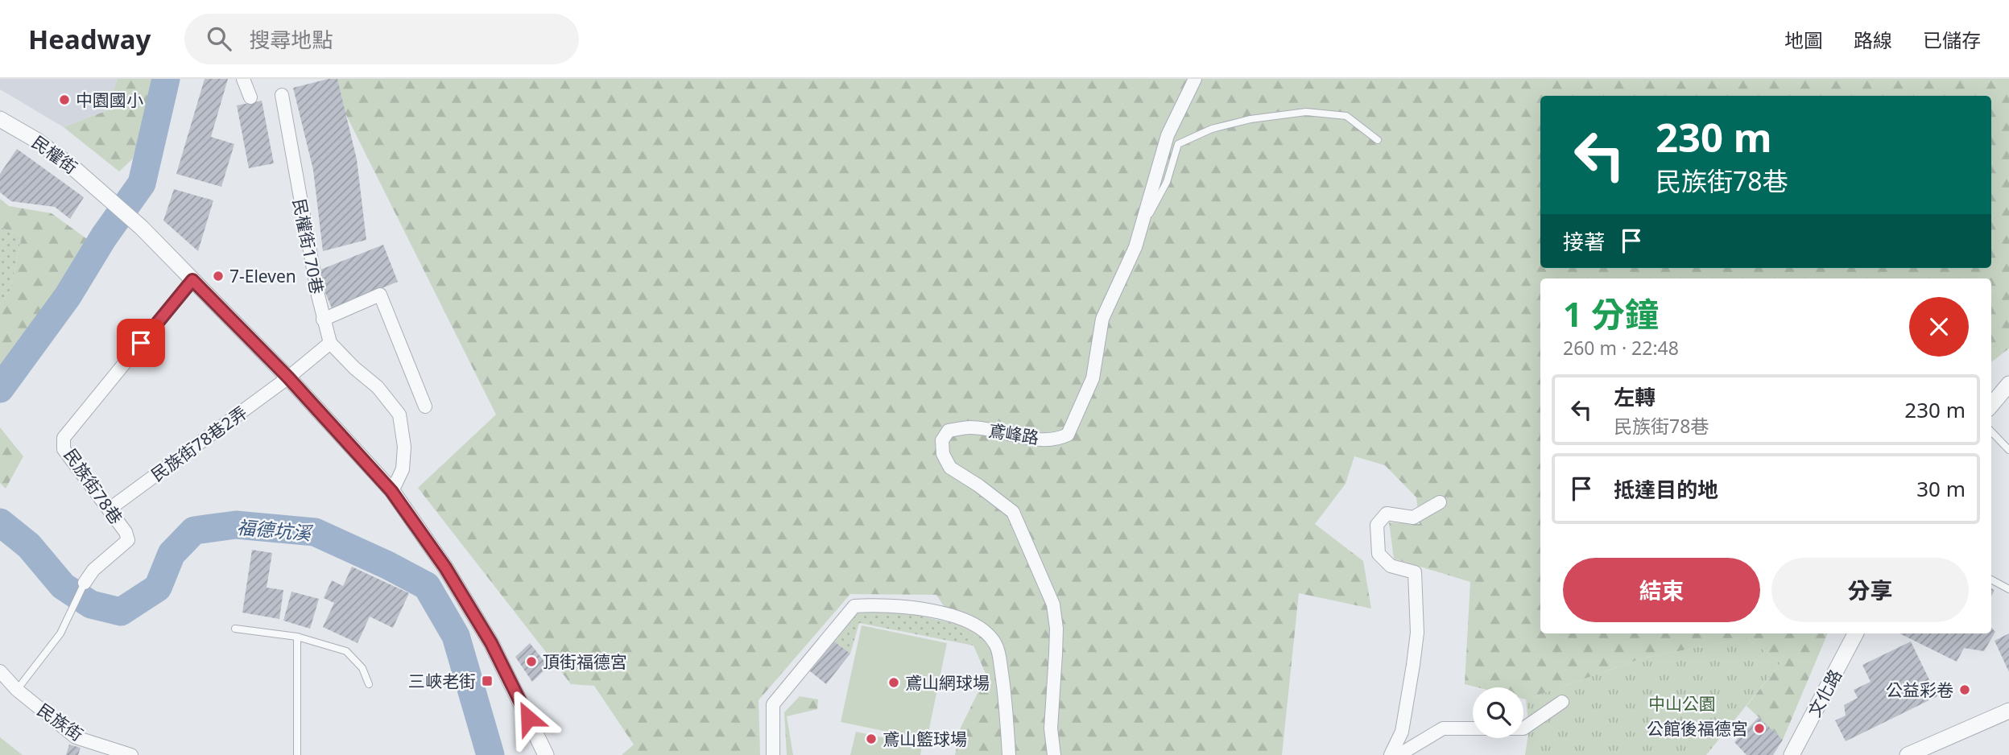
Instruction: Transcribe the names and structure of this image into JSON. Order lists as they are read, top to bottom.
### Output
{
  "streets": {
    "street": [
      "民權街",
      "民權街170巷",
      "鳶峰路",
      "民族街78巷2弄",
      "民族街78巷",
      "文化路",
      "民族街"
    ]
  },
  "crossings": [
    ["民權街", "民族街78巷"],
    ["民族街78巷2弄", "民族街78巷"]
  ],
  "water": ["福德坑溪"],
  "parks": ["中山公園"],
  "places": {
    "other": [
      "中園國小",
      "7-Eleven",
      "頂街福德宮",
      "鳶山網球場",
      "公益彩卷",
      "公館後福德宮",
      "鳶山籃球場"
    ],
    "transit": ["三峽老街"]
  },
  "page": {
    "header": "Headway",
    "search": "搜尋地點",
    "nav": ["地圖", "路線", "已儲存"],
    "turn": ["230 m", "民族街78巷"],
    "then": "接著",
    "heading": ["1 分鐘", "260 m · 22:48"],
    "list": [
      {
        "name": "左轉",
        "note": "民族街78巷",
        "value": "230 m"
      },
      {
        "name": "抵達目的地",
        "value": "30 m"
      }
    ],
    "buttons": ["結束", "分享"]
  }
}
